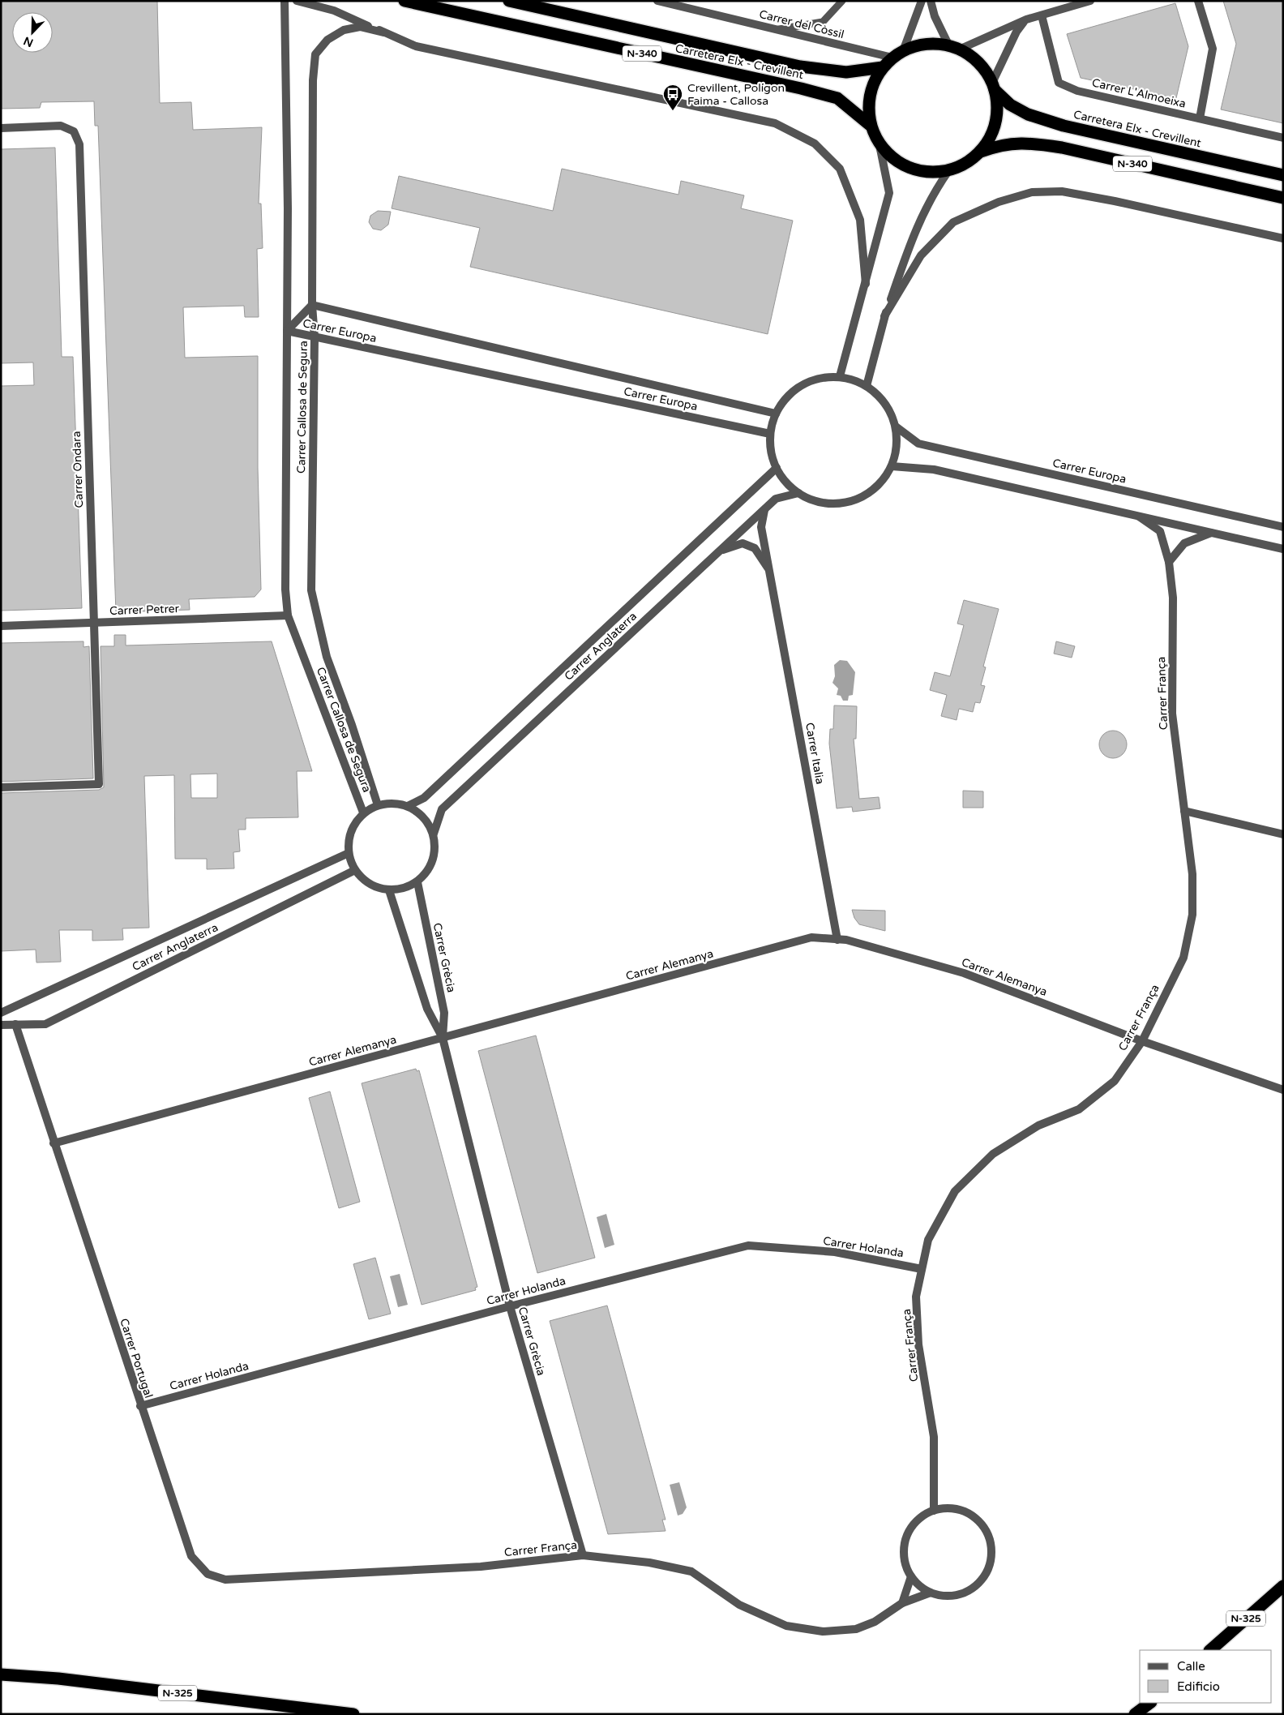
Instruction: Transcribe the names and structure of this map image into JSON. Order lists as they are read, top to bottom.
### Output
{
  "streets": {
    "highway": ["N-340", "Carretera Elx - Crevillent", "N-325"],
    "street": [
      "Carrer del Còssil",
      "Carrer L'Almoeixa",
      "Carrer Europa",
      "Carrer Callosa de Segura",
      "Carrer Ondara",
      "Carrer Petrer",
      "Carrer Anglaterra",
      "Carrer França",
      "Carrer Italia",
      "Carrer Grècia",
      "Carrer Alemanya",
      "Carrer Holanda",
      "Carrer Portugal"
    ]
  },
  "crossings": [
    ["Carrer del Còssil", "N-340"],
    ["Carrer del Còssil", "Carretera Elx - Crevillent"],
    ["N-340", "Carretera Elx - Crevillent"],
    ["Carrer Europa", "Carrer Callosa de Segura"],
    ["Carrer Europa", "Carrer Anglaterra"],
    ["Carrer Callosa de Segura", "Carrer Petrer"],
    ["Carrer Callosa de Segura", "Carrer Anglaterra"],
    ["Carrer Callosa de Segura", "Carrer Grècia"],
    ["Carrer Ondara", "Carrer Petrer"],
    ["Carrer Anglaterra", "Carrer Italia"],
    ["Carrer Anglaterra", "Carrer Grècia"],
    ["Carrer Anglaterra", "Carrer Portugal"],
    ["Carrer França", "Carrer Grècia"],
    ["Carrer França", "Carrer Alemanya"],
    ["Carrer França", "Carrer Holanda"],
    ["Carrer França", "Carrer Portugal"],
    ["Carrer Italia", "Carrer Alemanya"],
    ["Carrer Grècia", "Carrer Alemanya"],
    ["Carrer Grècia", "Carrer Holanda"],
    ["Carrer Alemanya", "Carrer Portugal"],
    ["Carrer Holanda", "Carrer Portugal"]
  ],
  "places": {
    "bus stop": ["Crevillent, Polígon Faima - Callosa"]
  },
  "legend": ["Calle", "Edificio"],
  "north": "bottom left"
}
